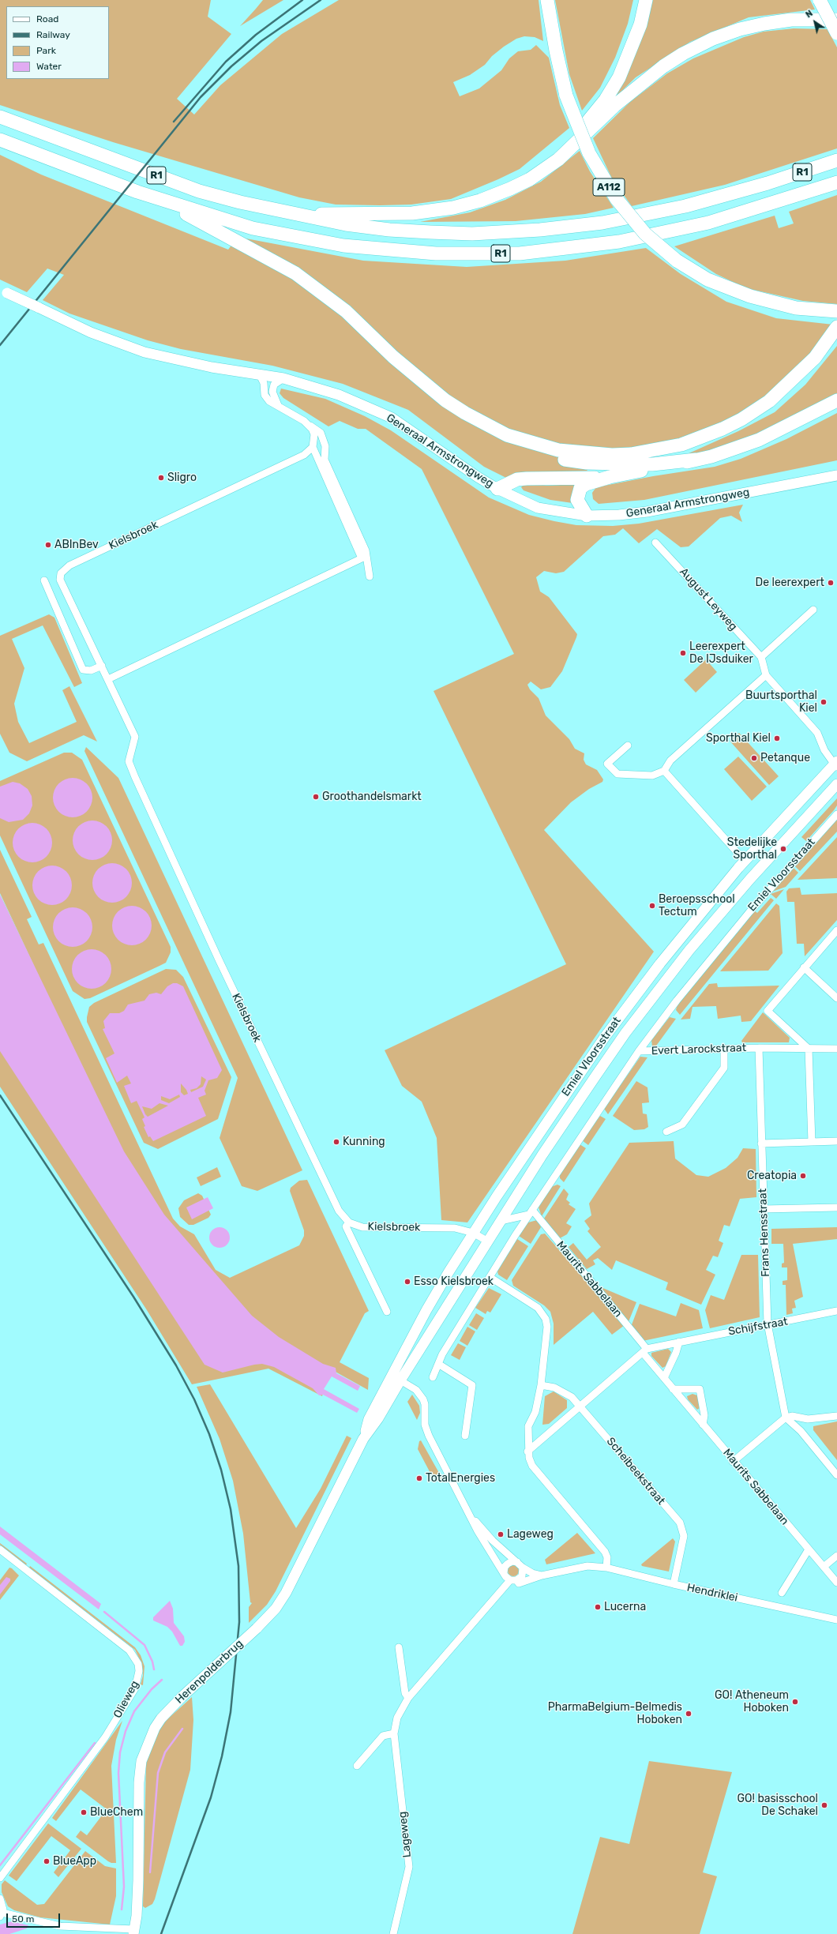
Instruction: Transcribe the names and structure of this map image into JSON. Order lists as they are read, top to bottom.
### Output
{
  "streets": {
    "highway": ["R1", "A112"],
    "street": [
      "Generaal Armstrongweg",
      "Kielsbroek",
      "August Leyweg",
      "Emiel Vloorsstraat",
      "Evert Larockstraat",
      "Frans Hensstraat",
      "Maurits Sabbelaan",
      "Schijfstraat",
      "Scheibeekstraat",
      "Hendriklei",
      "Herenpolderbrug",
      "Olieweg",
      "Lageweg"
    ]
  },
  "crossings": [
    ["Kielsbroek", "Emiel Vloorsstraat"],
    ["August Leyweg", "Emiel Vloorsstraat"],
    ["Emiel Vloorsstraat", "Evert Larockstraat"],
    ["Emiel Vloorsstraat", "Maurits Sabbelaan"],
    ["Emiel Vloorsstraat", "Herenpolderbrug"],
    ["Evert Larockstraat", "Frans Hensstraat"],
    ["Frans Hensstraat", "Schijfstraat"],
    ["Maurits Sabbelaan", "Schijfstraat"],
    ["Scheibeekstraat", "Hendriklei"]
  ],
  "places": [
    "Sligro",
    "ABInBev",
    "De leerexpert",
    "Leerexpert De IJsduiker",
    "Buurtsporthal Kiel",
    "Sporthal Kiel",
    "Petanque",
    "Groothandelsmarkt",
    "Stedelijke Sporthal",
    "Beroepsschool Tectum",
    "Kunning",
    "Creatopia",
    "Esso Kielsbroek",
    "TotalEnergies",
    "Lageweg",
    "Lucerna",
    "GO! Atheneum Hoboken",
    "PharmaBelgium-Belmedis Hoboken",
    "GO! basisschool De Schakel",
    "BlueChem",
    "BlueApp"
  ],
  "legend": [
    "Road",
    "Railway",
    "Park",
    "Water"
  ],
  "scale_bar": "50 m",
  "north": "top left"
}
